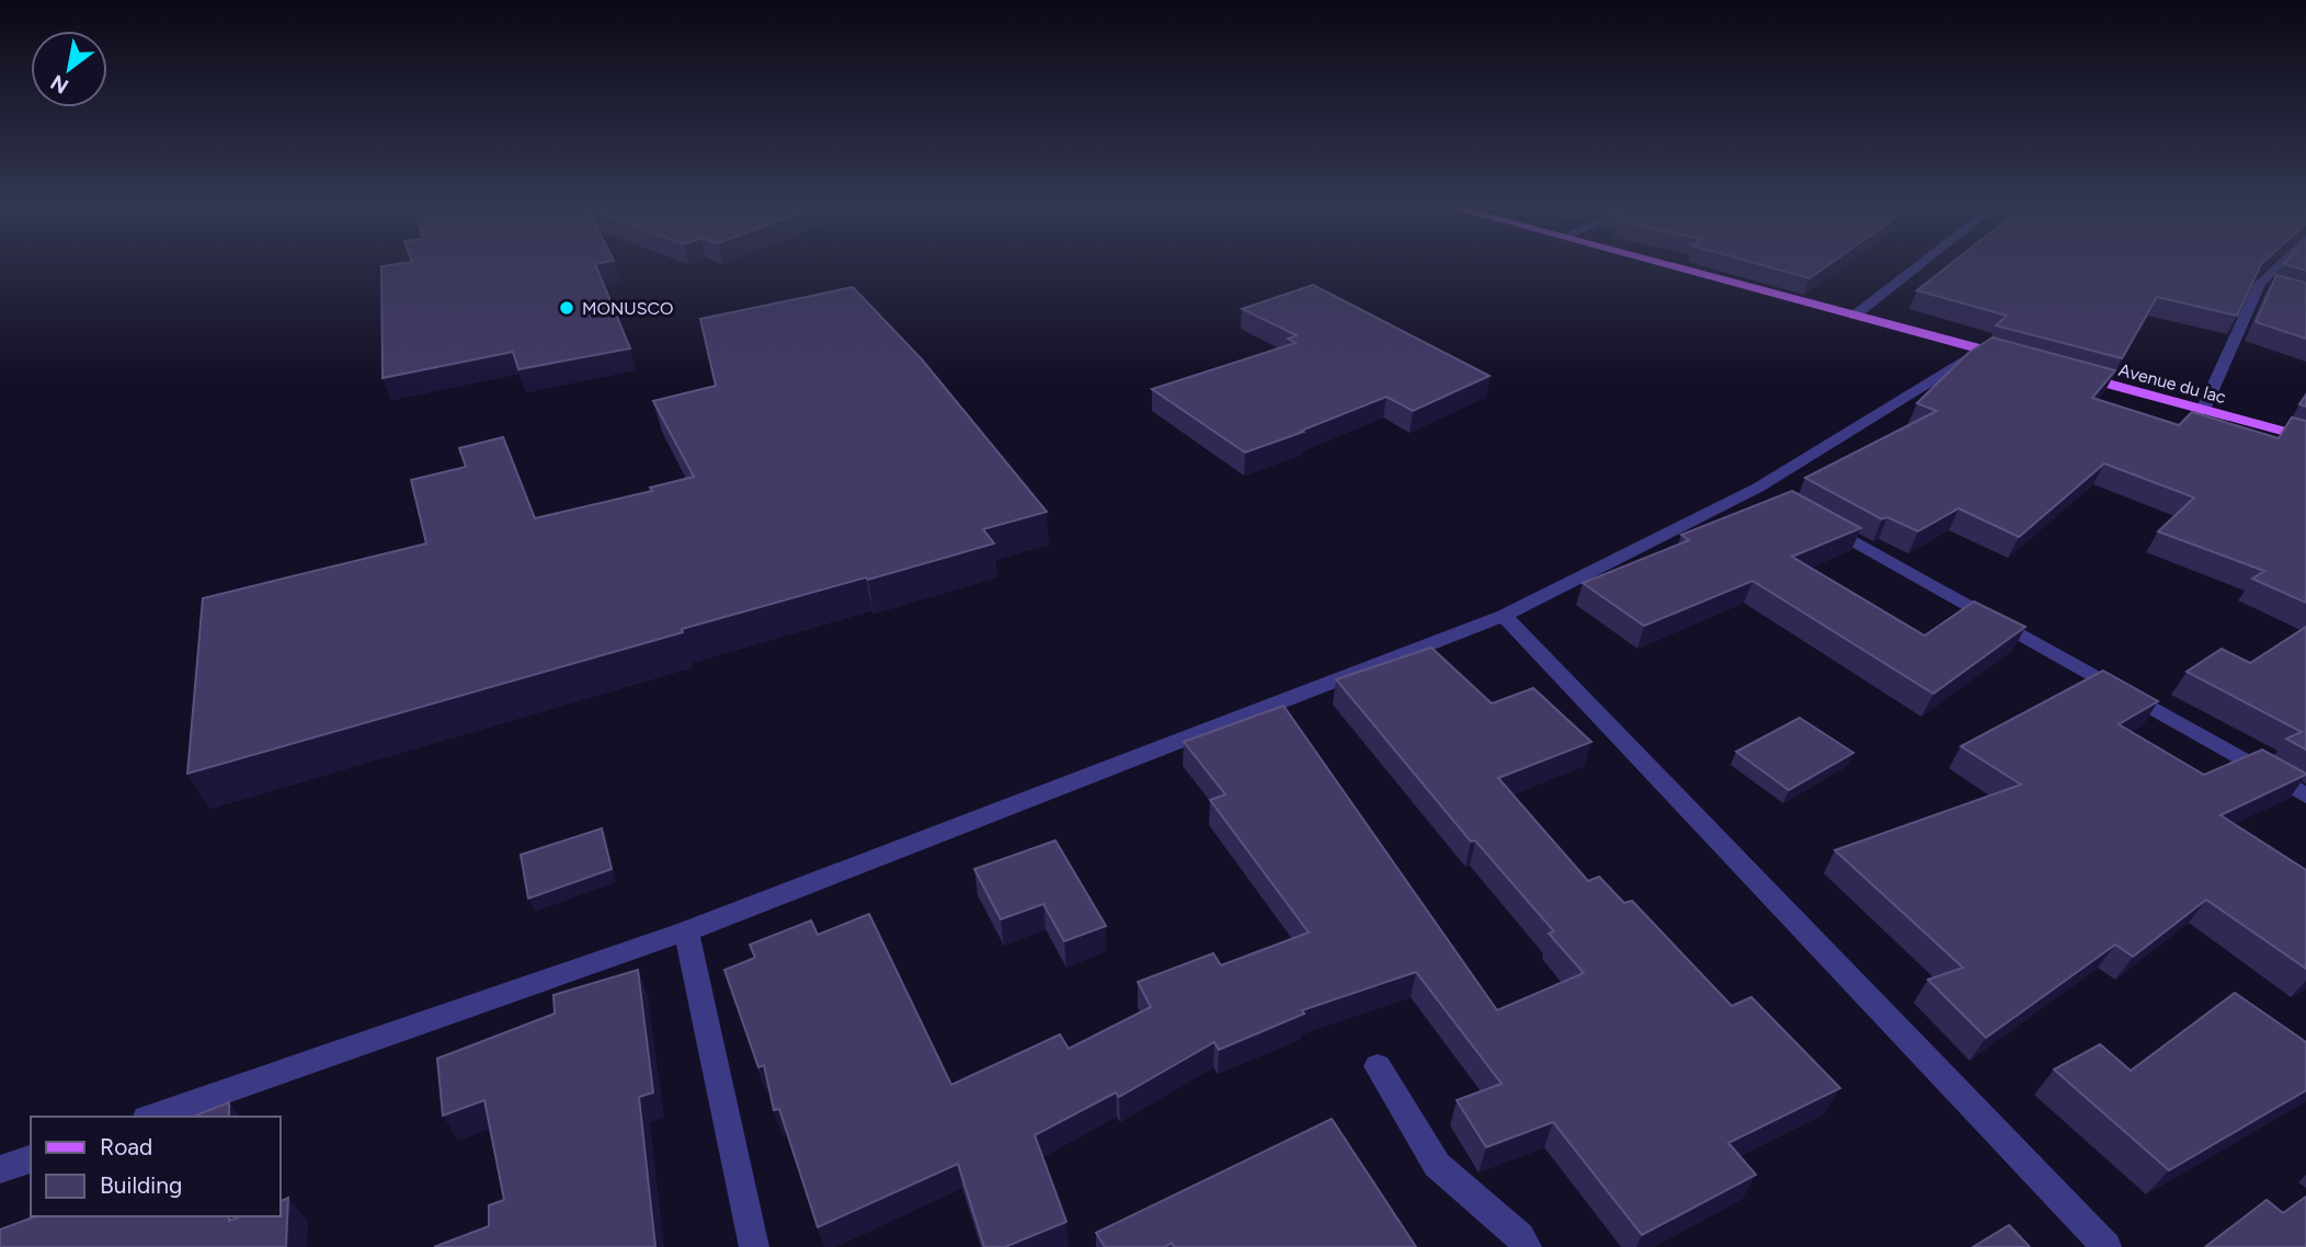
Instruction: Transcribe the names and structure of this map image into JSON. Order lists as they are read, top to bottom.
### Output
{
  "streets": {
    "main road": ["Avenue du lac"]
  },
  "places": ["MONUSCO"],
  "legend": ["Road", "Building"],
  "north": "bottom left"
}
